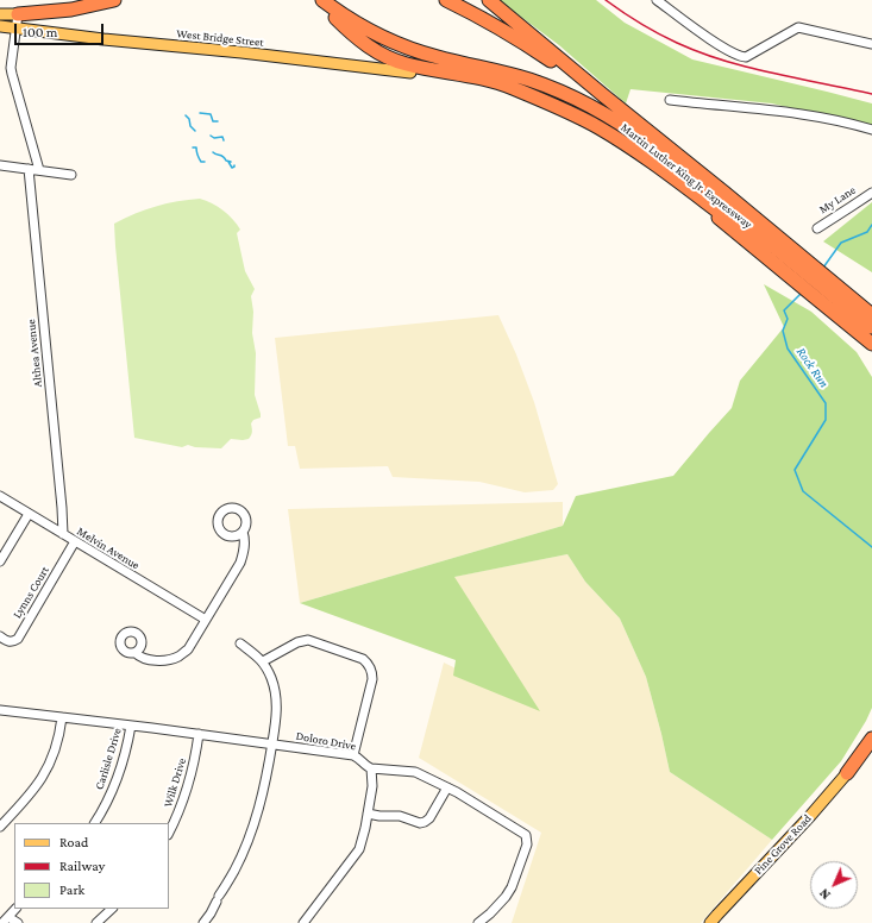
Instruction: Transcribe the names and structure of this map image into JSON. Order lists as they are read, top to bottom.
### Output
{
  "streets": {
    "highway": ["Martin Luther King Jr. Expressway", "Pine Grove Road"],
    "main road": ["West Bridge Street"],
    "street": [
      "My Lane",
      "Althea Avenue",
      "Melvin Avenue",
      "Lynns Court",
      "Doloro Drive",
      "Carlisle Drive",
      "Wilk Drive"
    ]
  },
  "crossings": [
    ["Althea Avenue", "Melvin Avenue"],
    ["Melvin Avenue", "Lynns Court"],
    ["Doloro Drive", "Carlisle Drive"],
    ["Doloro Drive", "Wilk Drive"]
  ],
  "water": ["Rock Run"],
  "legend": ["Road", "Railway", "Park"],
  "scale_bar": "100 m",
  "north": "bottom left"
}
